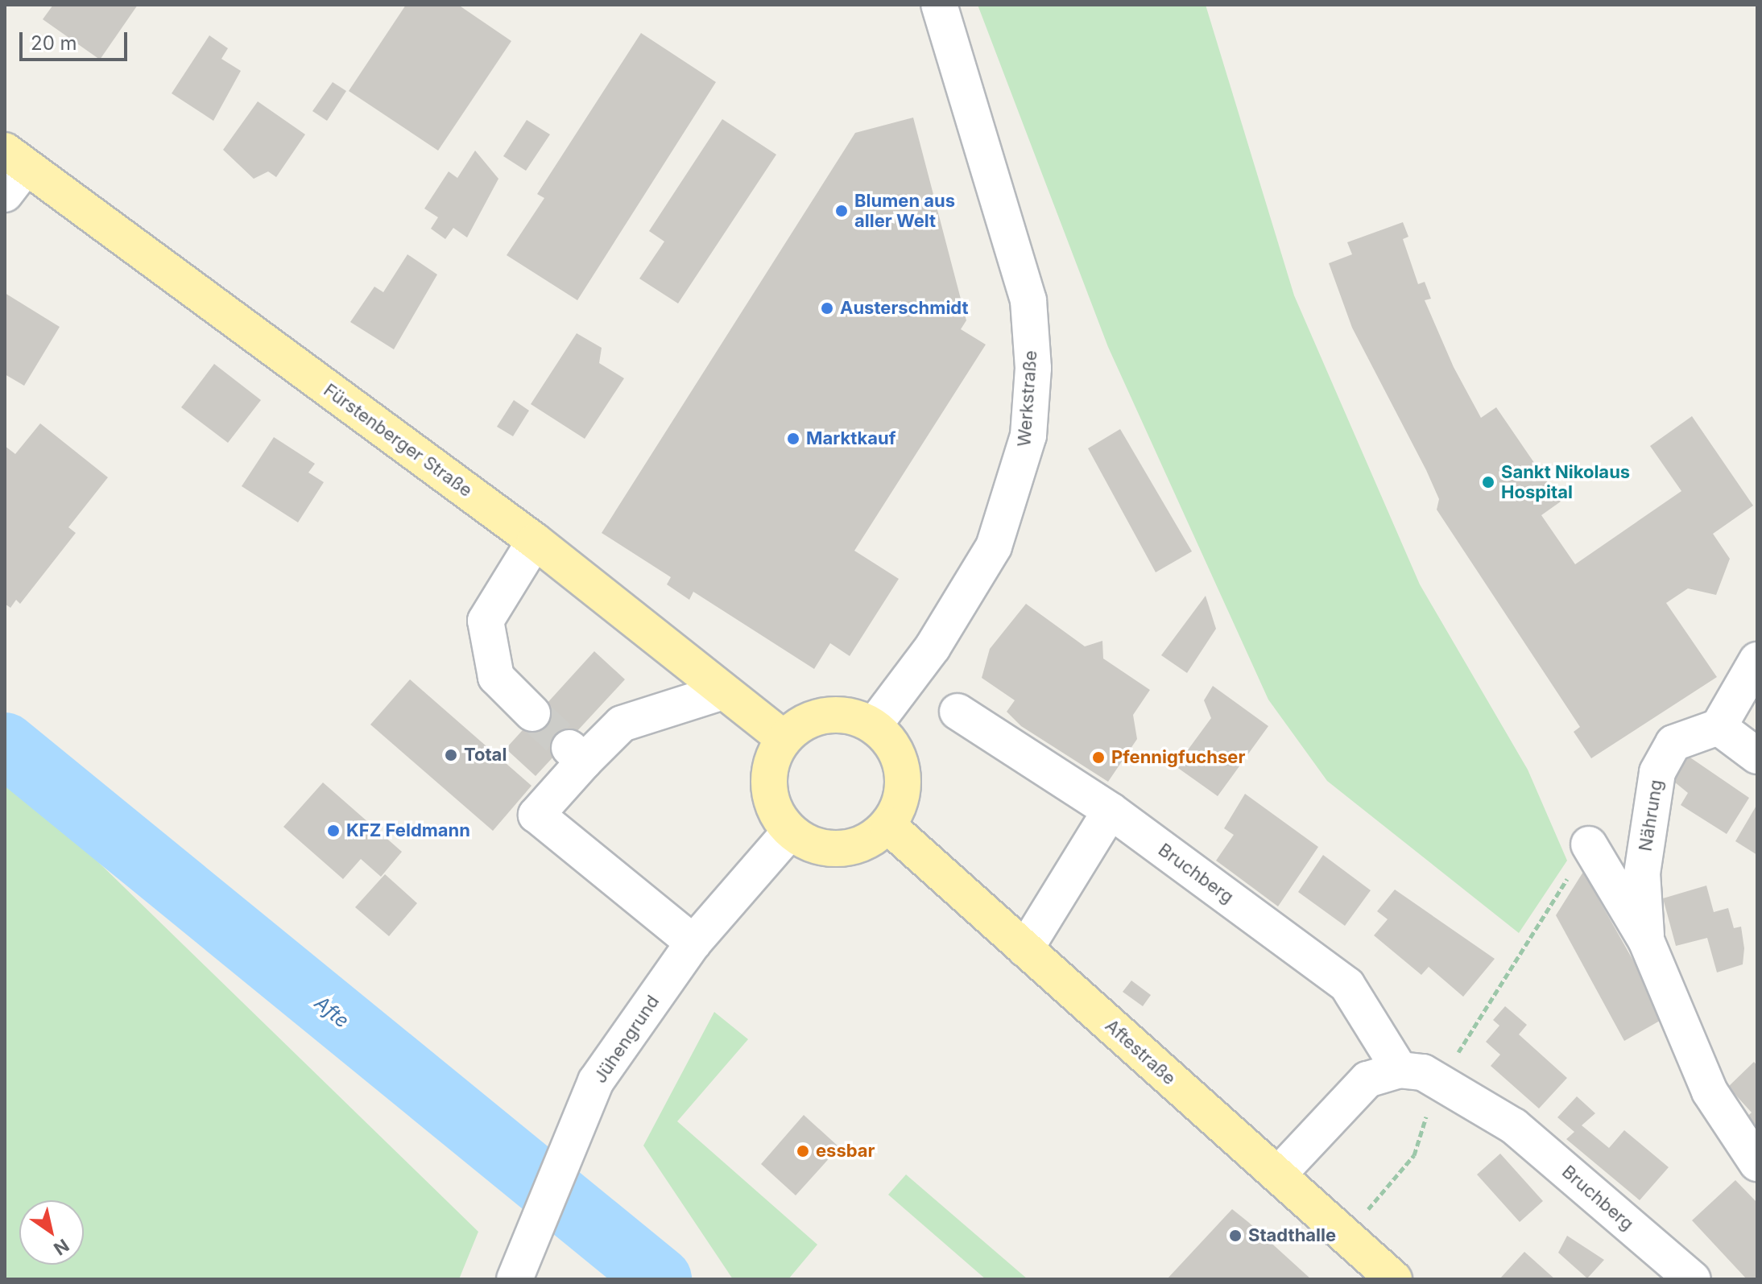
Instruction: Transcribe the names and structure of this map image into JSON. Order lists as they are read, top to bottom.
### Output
{
  "streets": {
    "main road": ["Fürstenberger Straße", "Aftestraße"],
    "street": [
      "Werkstraße",
      "Nährung",
      "Bruchberg",
      "Jühengrund"
    ]
  },
  "crossings": [
    ["Werkstraße", "Fürstenberger Straße"],
    ["Werkstraße", "Jühengrund"],
    ["Werkstraße", "Aftestraße"],
    ["Fürstenberger Straße", "Jühengrund"],
    ["Fürstenberger Straße", "Aftestraße"],
    ["Bruchberg", "Aftestraße"],
    ["Jühengrund", "Aftestraße"]
  ],
  "water": ["Afte"],
  "places": [
    "Blumen aus aller Welt",
    "Austerschmidt",
    "Marktkauf",
    "Sankt Nikolaus Hospital",
    "Total",
    "Pfennigfuchser",
    "KFZ Feldmann",
    "essbar",
    "Stadthalle"
  ],
  "scale_bar": "20 m",
  "north": "bottom right"
}
